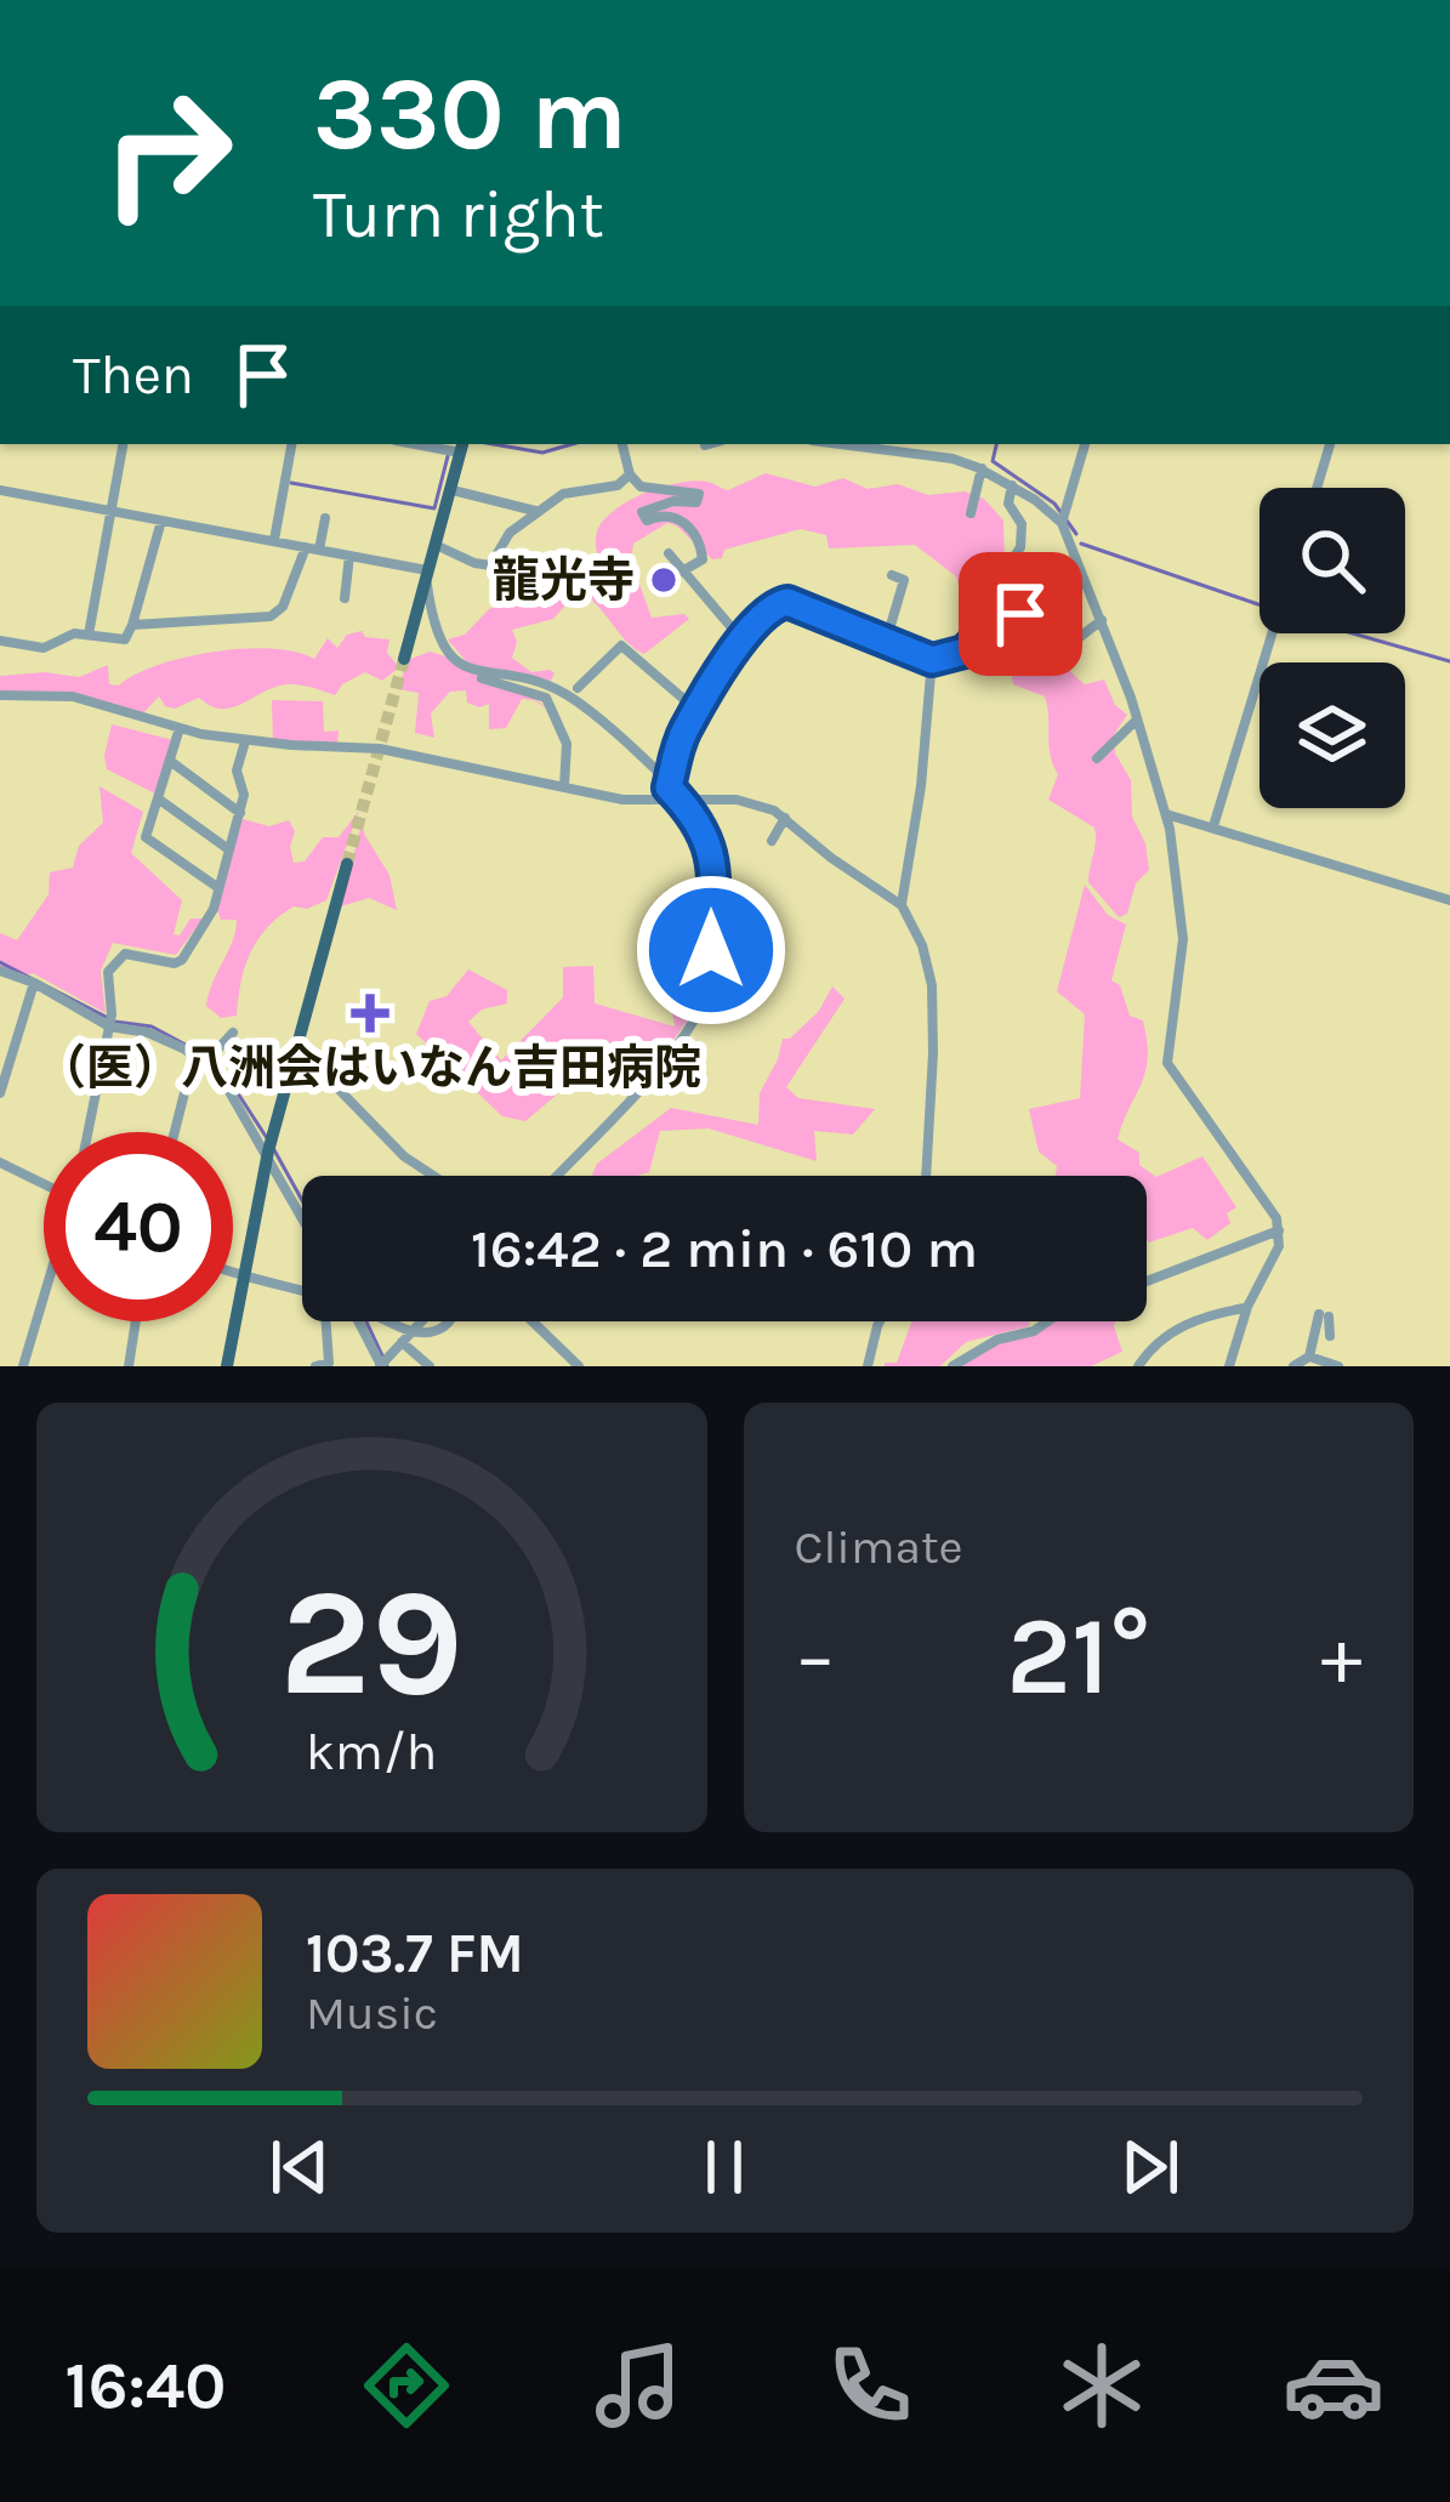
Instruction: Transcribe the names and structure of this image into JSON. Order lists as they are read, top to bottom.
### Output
{
  "places": {
    "other": ["龍光寺"],
    "health": ["（医）八洲会はいなん吉田病院"]
  },
  "page": {
    "turn": ["330 m", "Turn right"],
    "then": "Then",
    "limit": "40",
    "trip": "16:42 · 2 min · 610 m",
    "tile": "Climate",
    "heat": ["−", "21°", "+"],
    "song": ["103.7 FM", "Music"],
    "tabs": "16:40",
    "gauge": ["29", "km/h"]
  }
}
